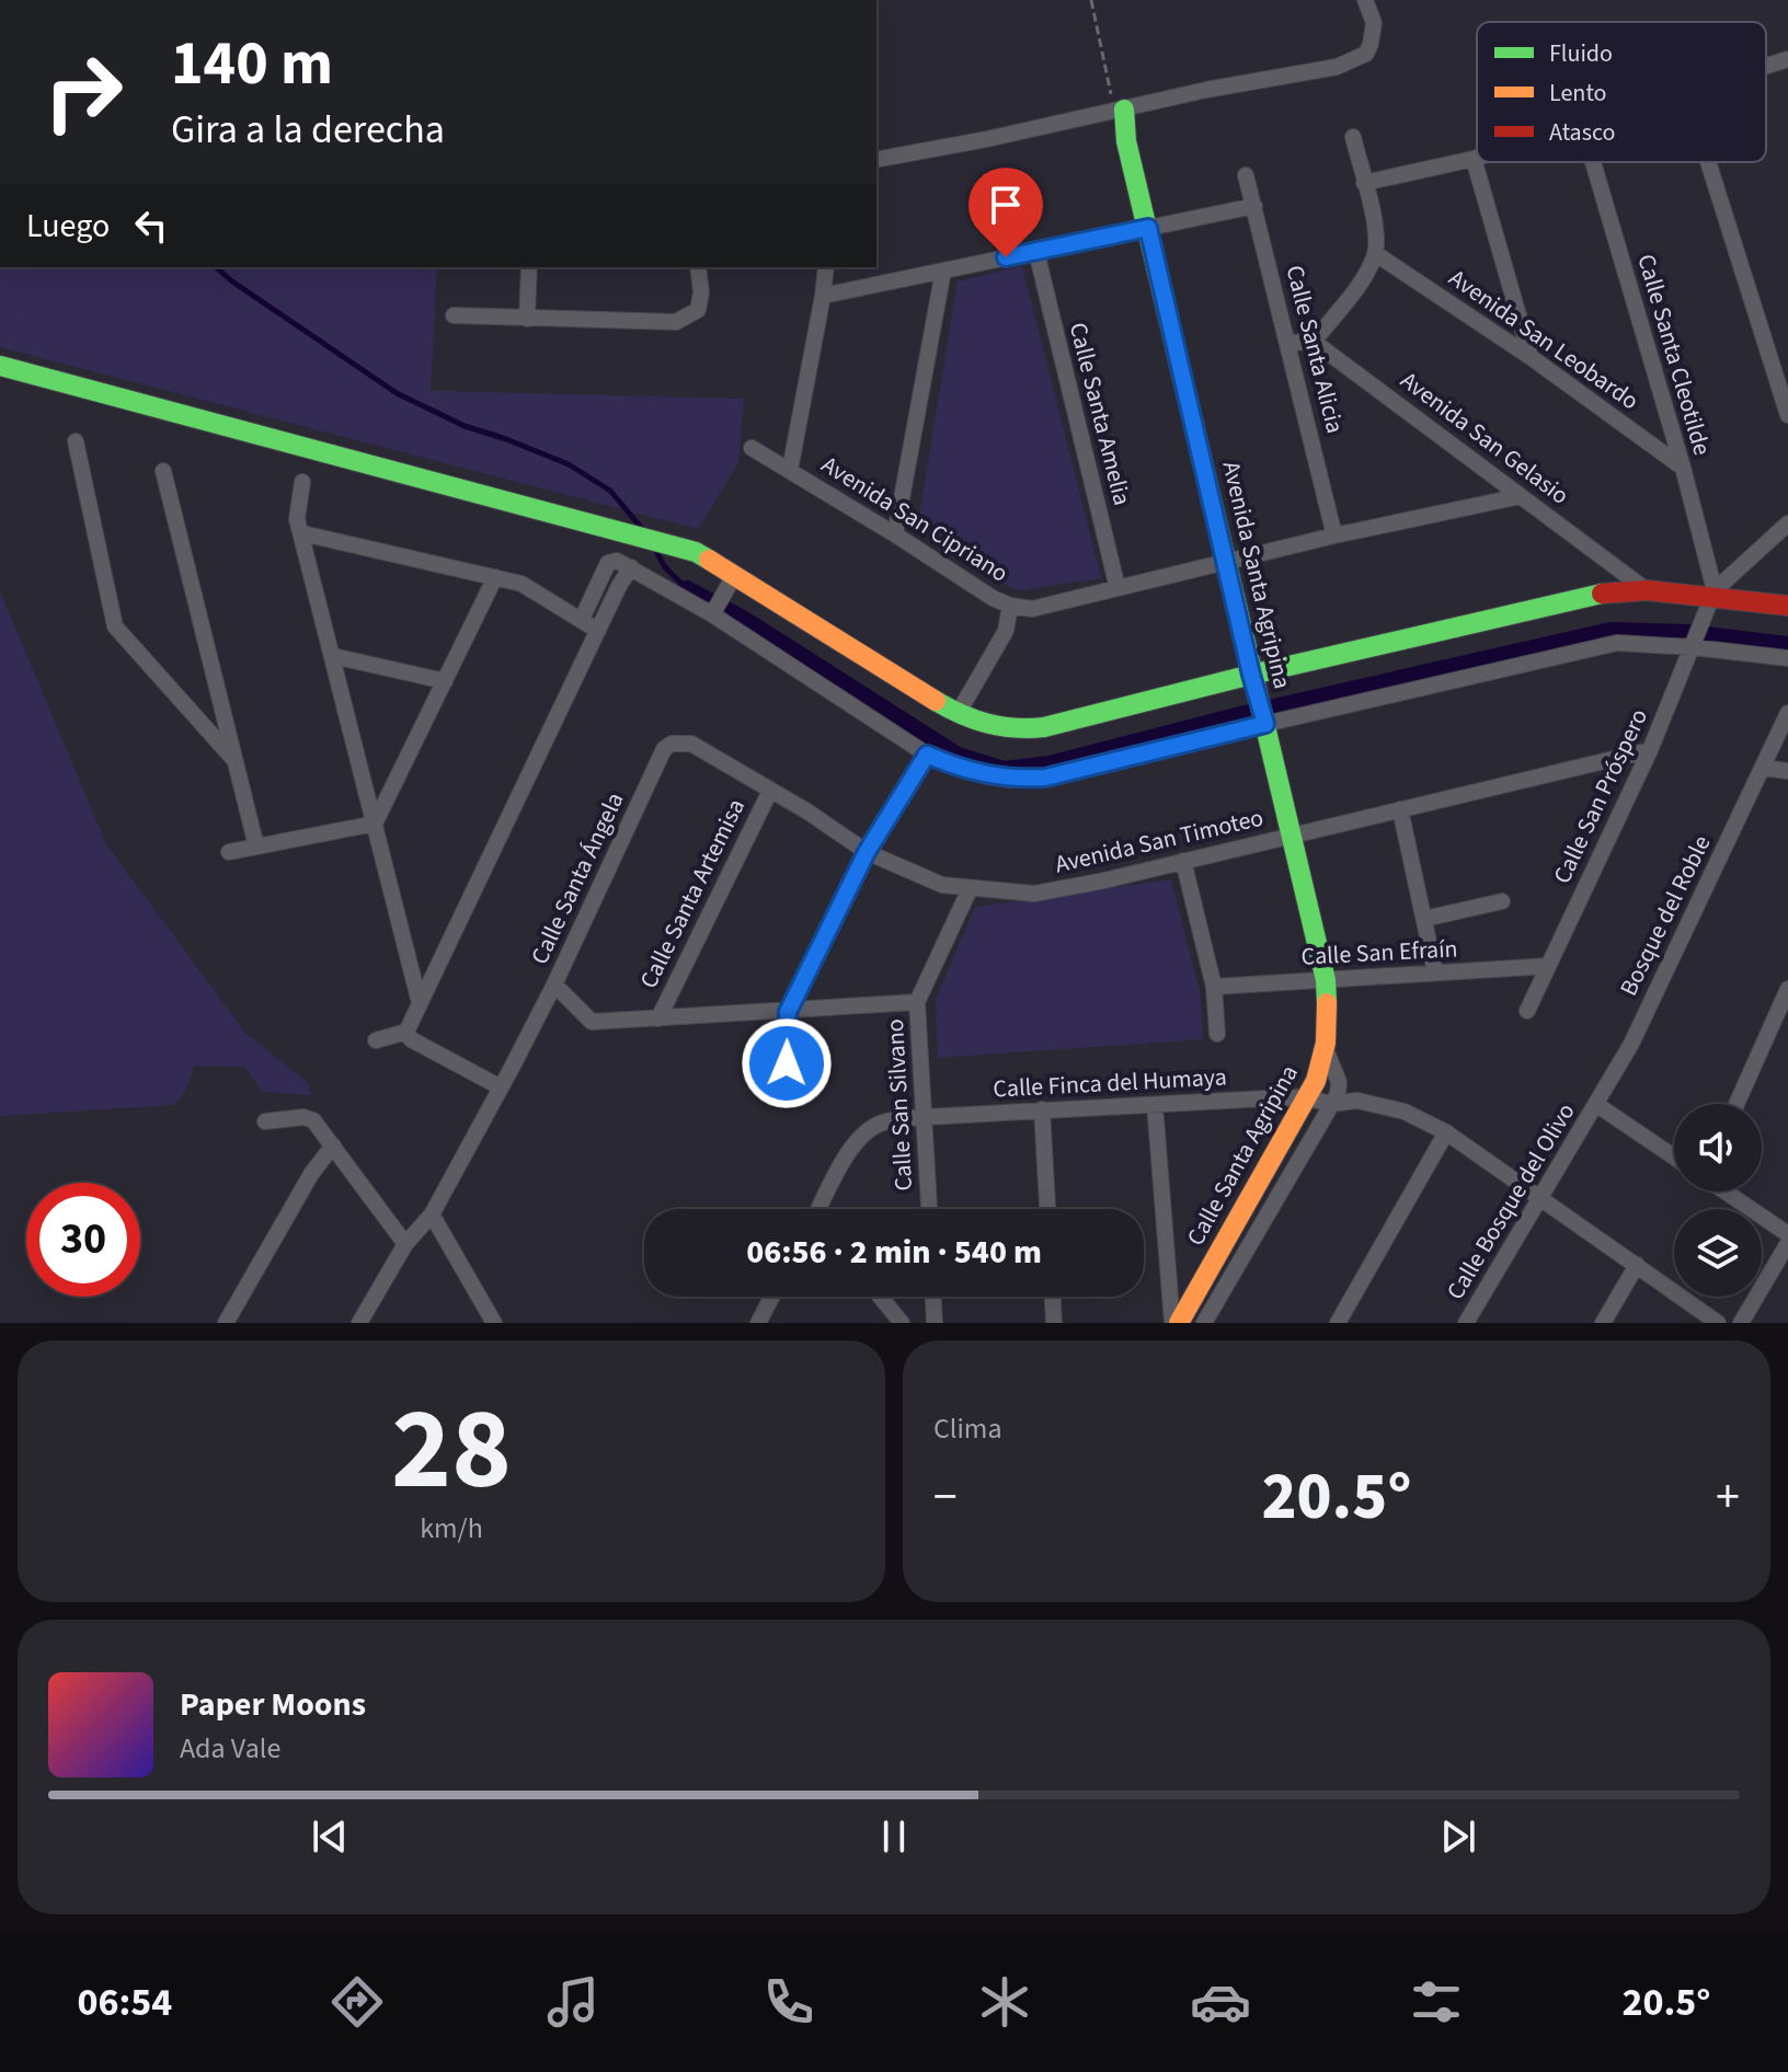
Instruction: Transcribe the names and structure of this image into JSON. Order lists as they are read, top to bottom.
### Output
{
  "streets": {
    "street": [
      "Avenida San Leobardo",
      "Calle Santa Alicia",
      "Calle Santa Cleotilde",
      "Calle Santa Amelia",
      "Avenida San Gelasio",
      "Avenida San Cipriano",
      "Avenida Santa Agripina",
      "Calle San Próspero",
      "Avenida San Timoteo",
      "Calle Santa Ángela",
      "Calle Santa Artemisa",
      "Bosque del Roble",
      "Calle San Efraín",
      "Calle Finca del Humaya",
      "Calle San Silvano",
      "Calle Santa Agripina",
      "Calle Bosque del Olivo"
    ]
  },
  "crossings": [
    ["Avenida San Leobardo", "Calle Santa Cleotilde"],
    ["Calle Santa Alicia", "Avenida San Cipriano"],
    ["Calle Santa Cleotilde", "Calle San Próspero"],
    ["Calle Santa Amelia", "Avenida San Cipriano"],
    ["Avenida San Gelasio", "Avenida San Cipriano"],
    ["Avenida San Cipriano", "Avenida Santa Agripina"],
    ["Avenida Santa Agripina", "Avenida San Timoteo"],
    ["Avenida Santa Agripina", "Calle San Efraín"],
    ["Avenida Santa Agripina", "Calle Santa Agripina"],
    ["Calle San Próspero", "Avenida San Timoteo"],
    ["Calle San Próspero", "Calle San Efraín"],
    ["Avenida San Timoteo", "Calle Santa Ángela"],
    ["Avenida San Timoteo", "Calle Santa Artemisa"],
    ["Avenida San Timoteo", "Calle San Silvano"],
    ["Bosque del Roble", "Calle Bosque del Olivo"],
    ["Calle Finca del Humaya", "Calle San Silvano"],
    ["Calle Finca del Humaya", "Calle Santa Agripina"],
    ["Calle Finca del Humaya", "Calle Bosque del Olivo"]
  ],
  "legend": ["Fluido", "Lento", "Atasco"],
  "page": {
    "turn": ["140 m", "Gira a la derecha"],
    "then": "Luego",
    "limit": "30",
    "trip": "06:56 · 2 min · 540 m",
    "tile": [
      ["28", "km/h"],
      "Clima"
    ],
    "heat": ["−", "20.5°", "+"],
    "song": ["Paper Moons", "Ada Vale"],
    "tabs": ["06:54", "20.5°"]
  }
}
